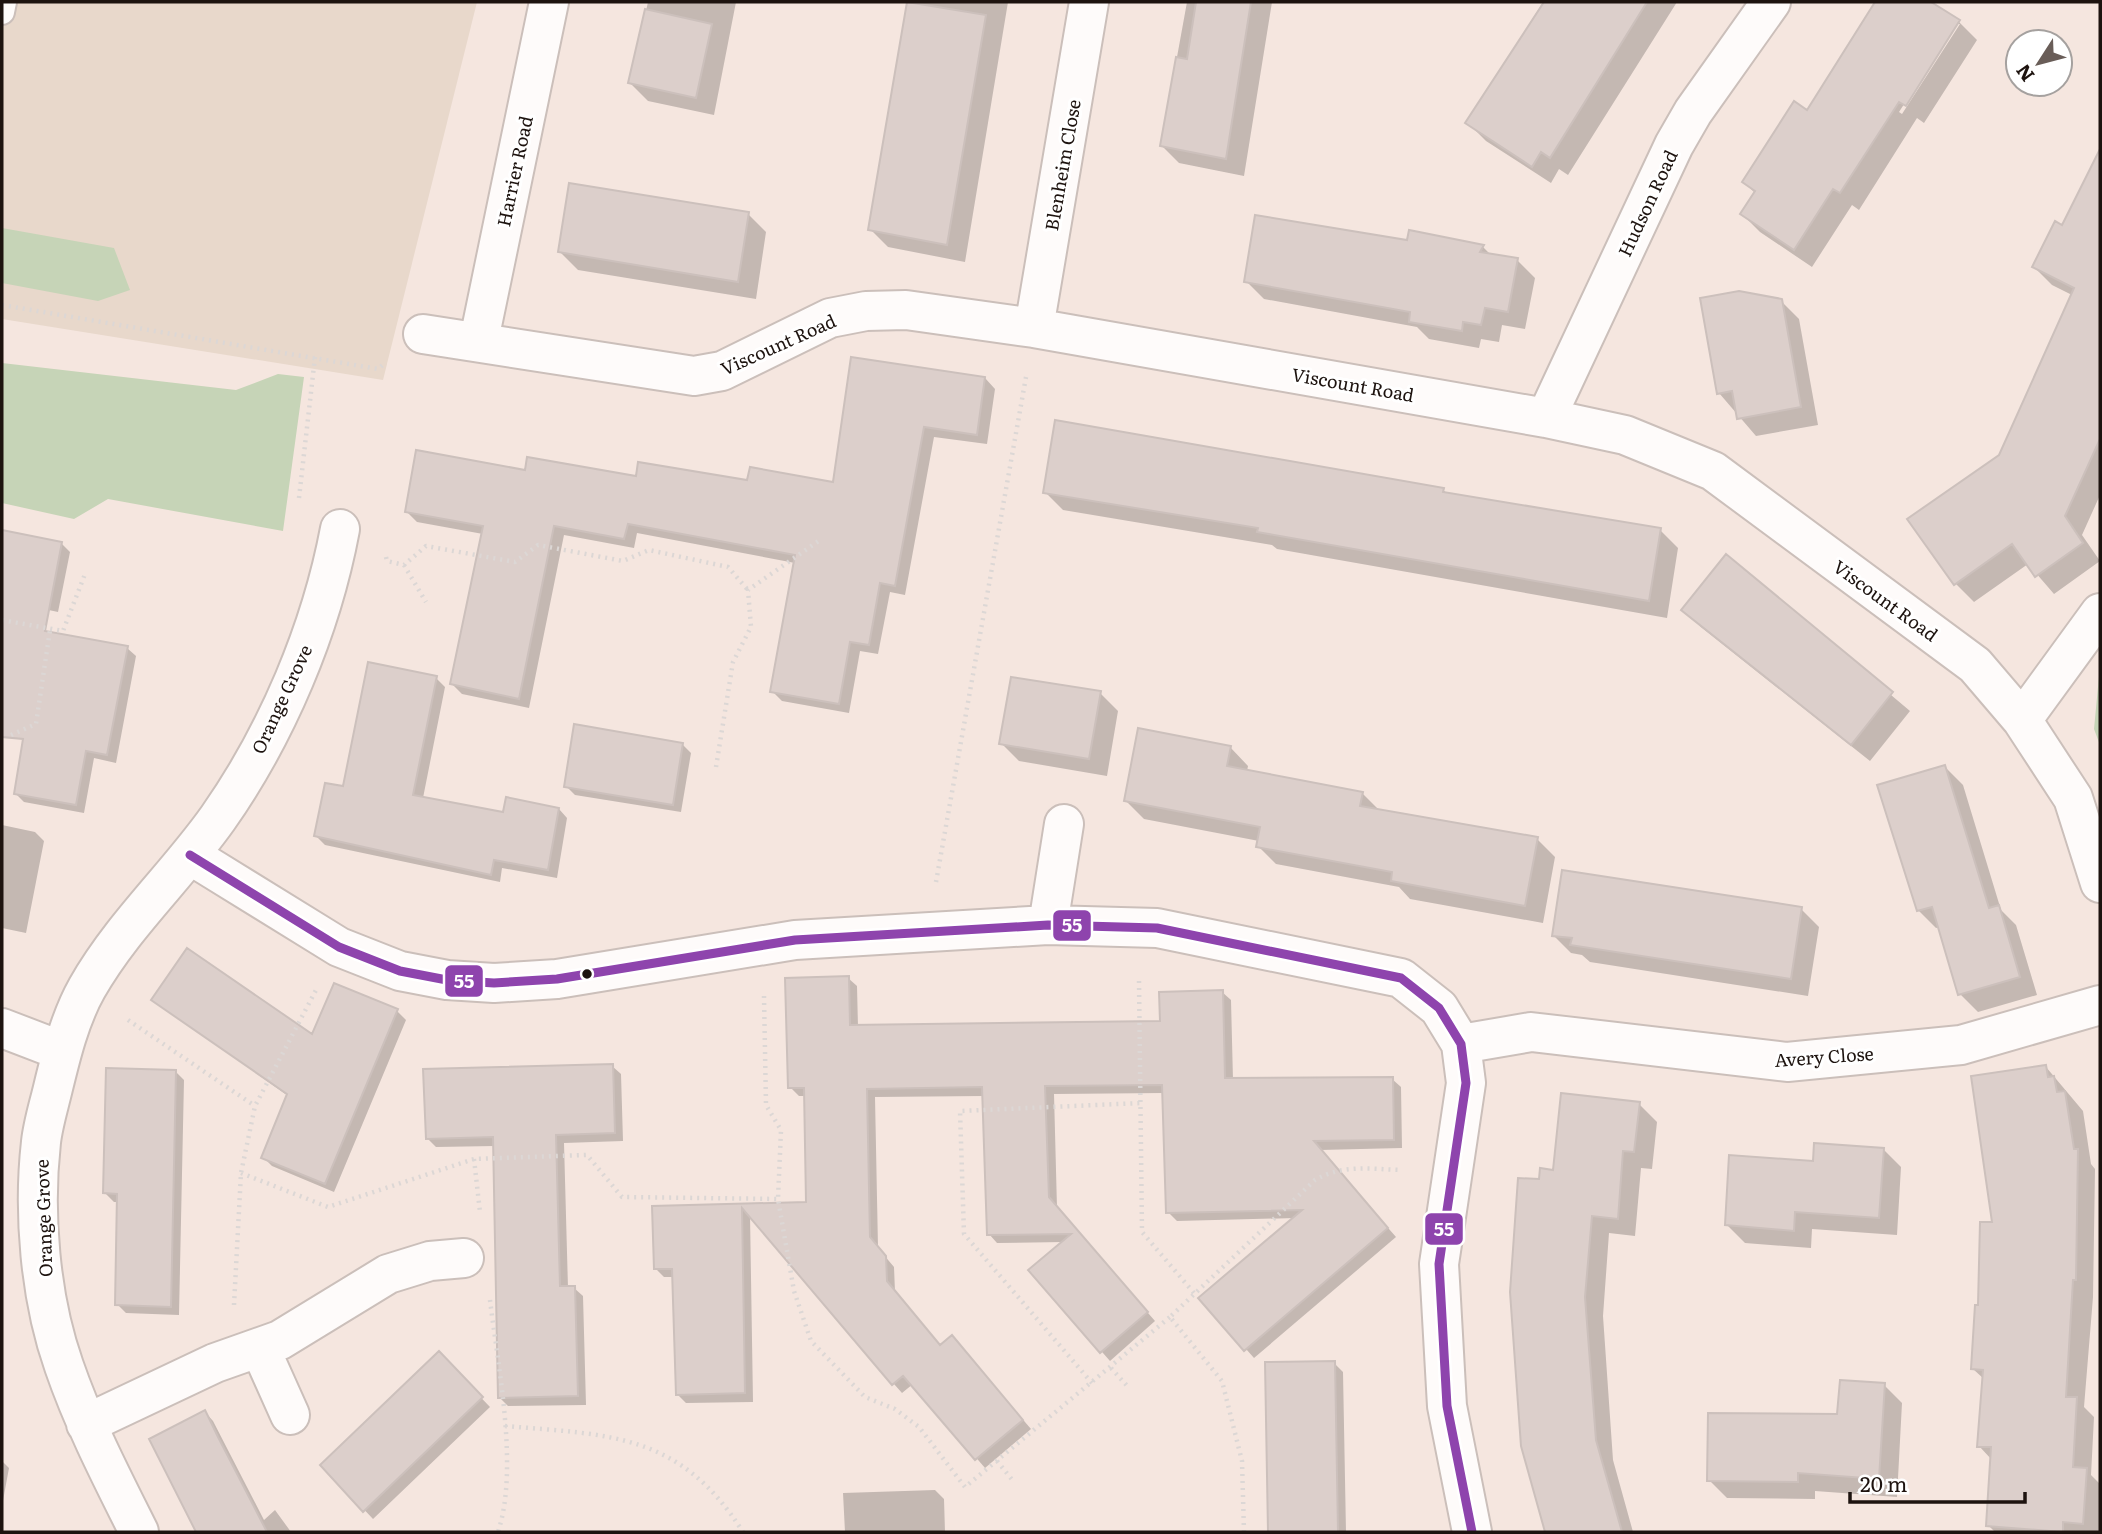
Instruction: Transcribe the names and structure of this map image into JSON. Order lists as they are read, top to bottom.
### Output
{
  "streets": {
    "street": [
      "Blenheim Close",
      "Harrier Road",
      "Hudson Road",
      "Viscount Road",
      "Orange Grove",
      "Avery Close"
    ]
  },
  "crossings": [
    ["Blenheim Close", "Viscount Road"],
    ["Harrier Road", "Viscount Road"],
    ["Hudson Road", "Viscount Road"]
  ],
  "lines": ["transit line 55"],
  "scale_bar": "20 m",
  "north": "bottom left"
}
